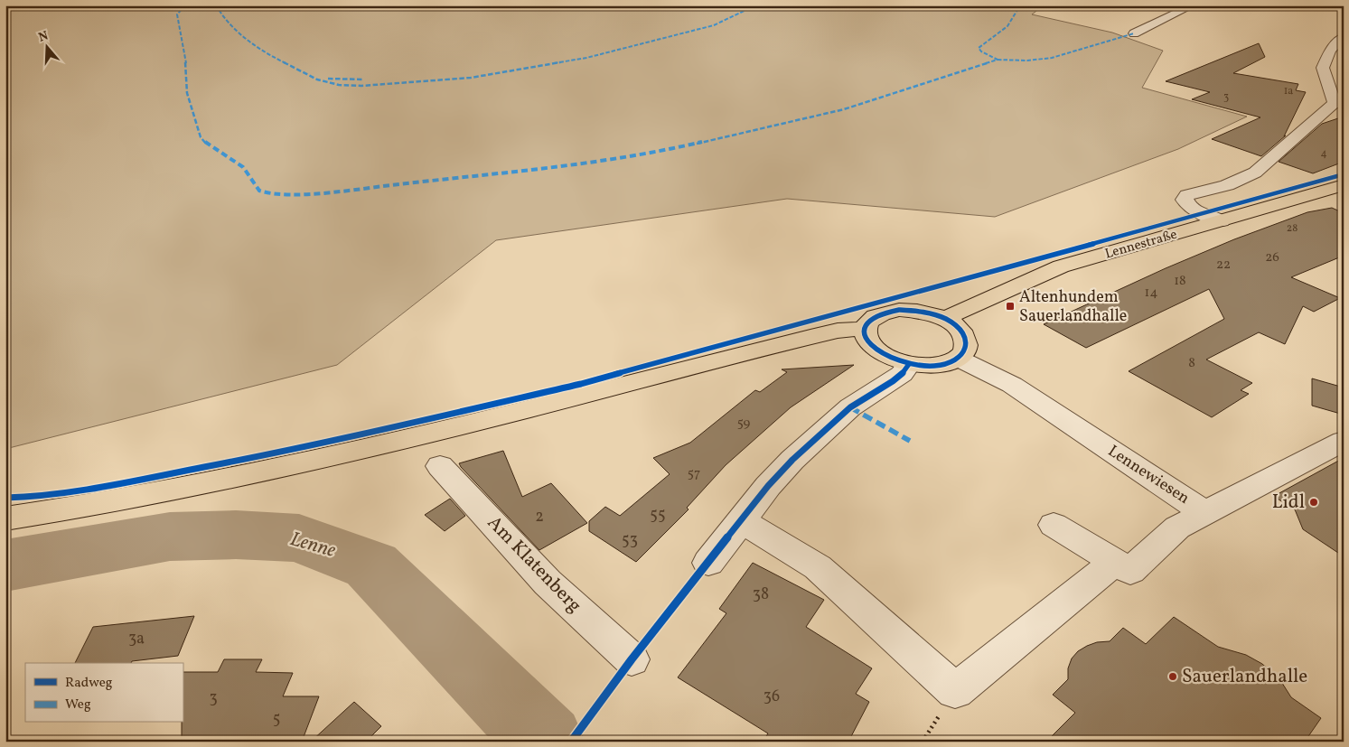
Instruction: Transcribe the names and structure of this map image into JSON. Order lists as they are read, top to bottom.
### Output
{
  "streets": {
    "main road": ["Lennestraße"],
    "street": ["Lennewiesen", "Am Klatenberg"]
  },
  "water": ["Lenne"],
  "places": {
    "transit": ["Altenhundem Sauerlandhalle"],
    "other": ["Lidl", "Sauerlandhalle"]
  },
  "house_numbers": [
    "1a",
    "3",
    "4",
    "28",
    "26",
    "22",
    "18",
    "14",
    "8",
    "59",
    "57",
    "55",
    "2",
    "53",
    "38",
    "3a",
    "36",
    "3",
    "5"
  ],
  "legend": ["Radweg", "Weg"],
  "north": "top"
}
